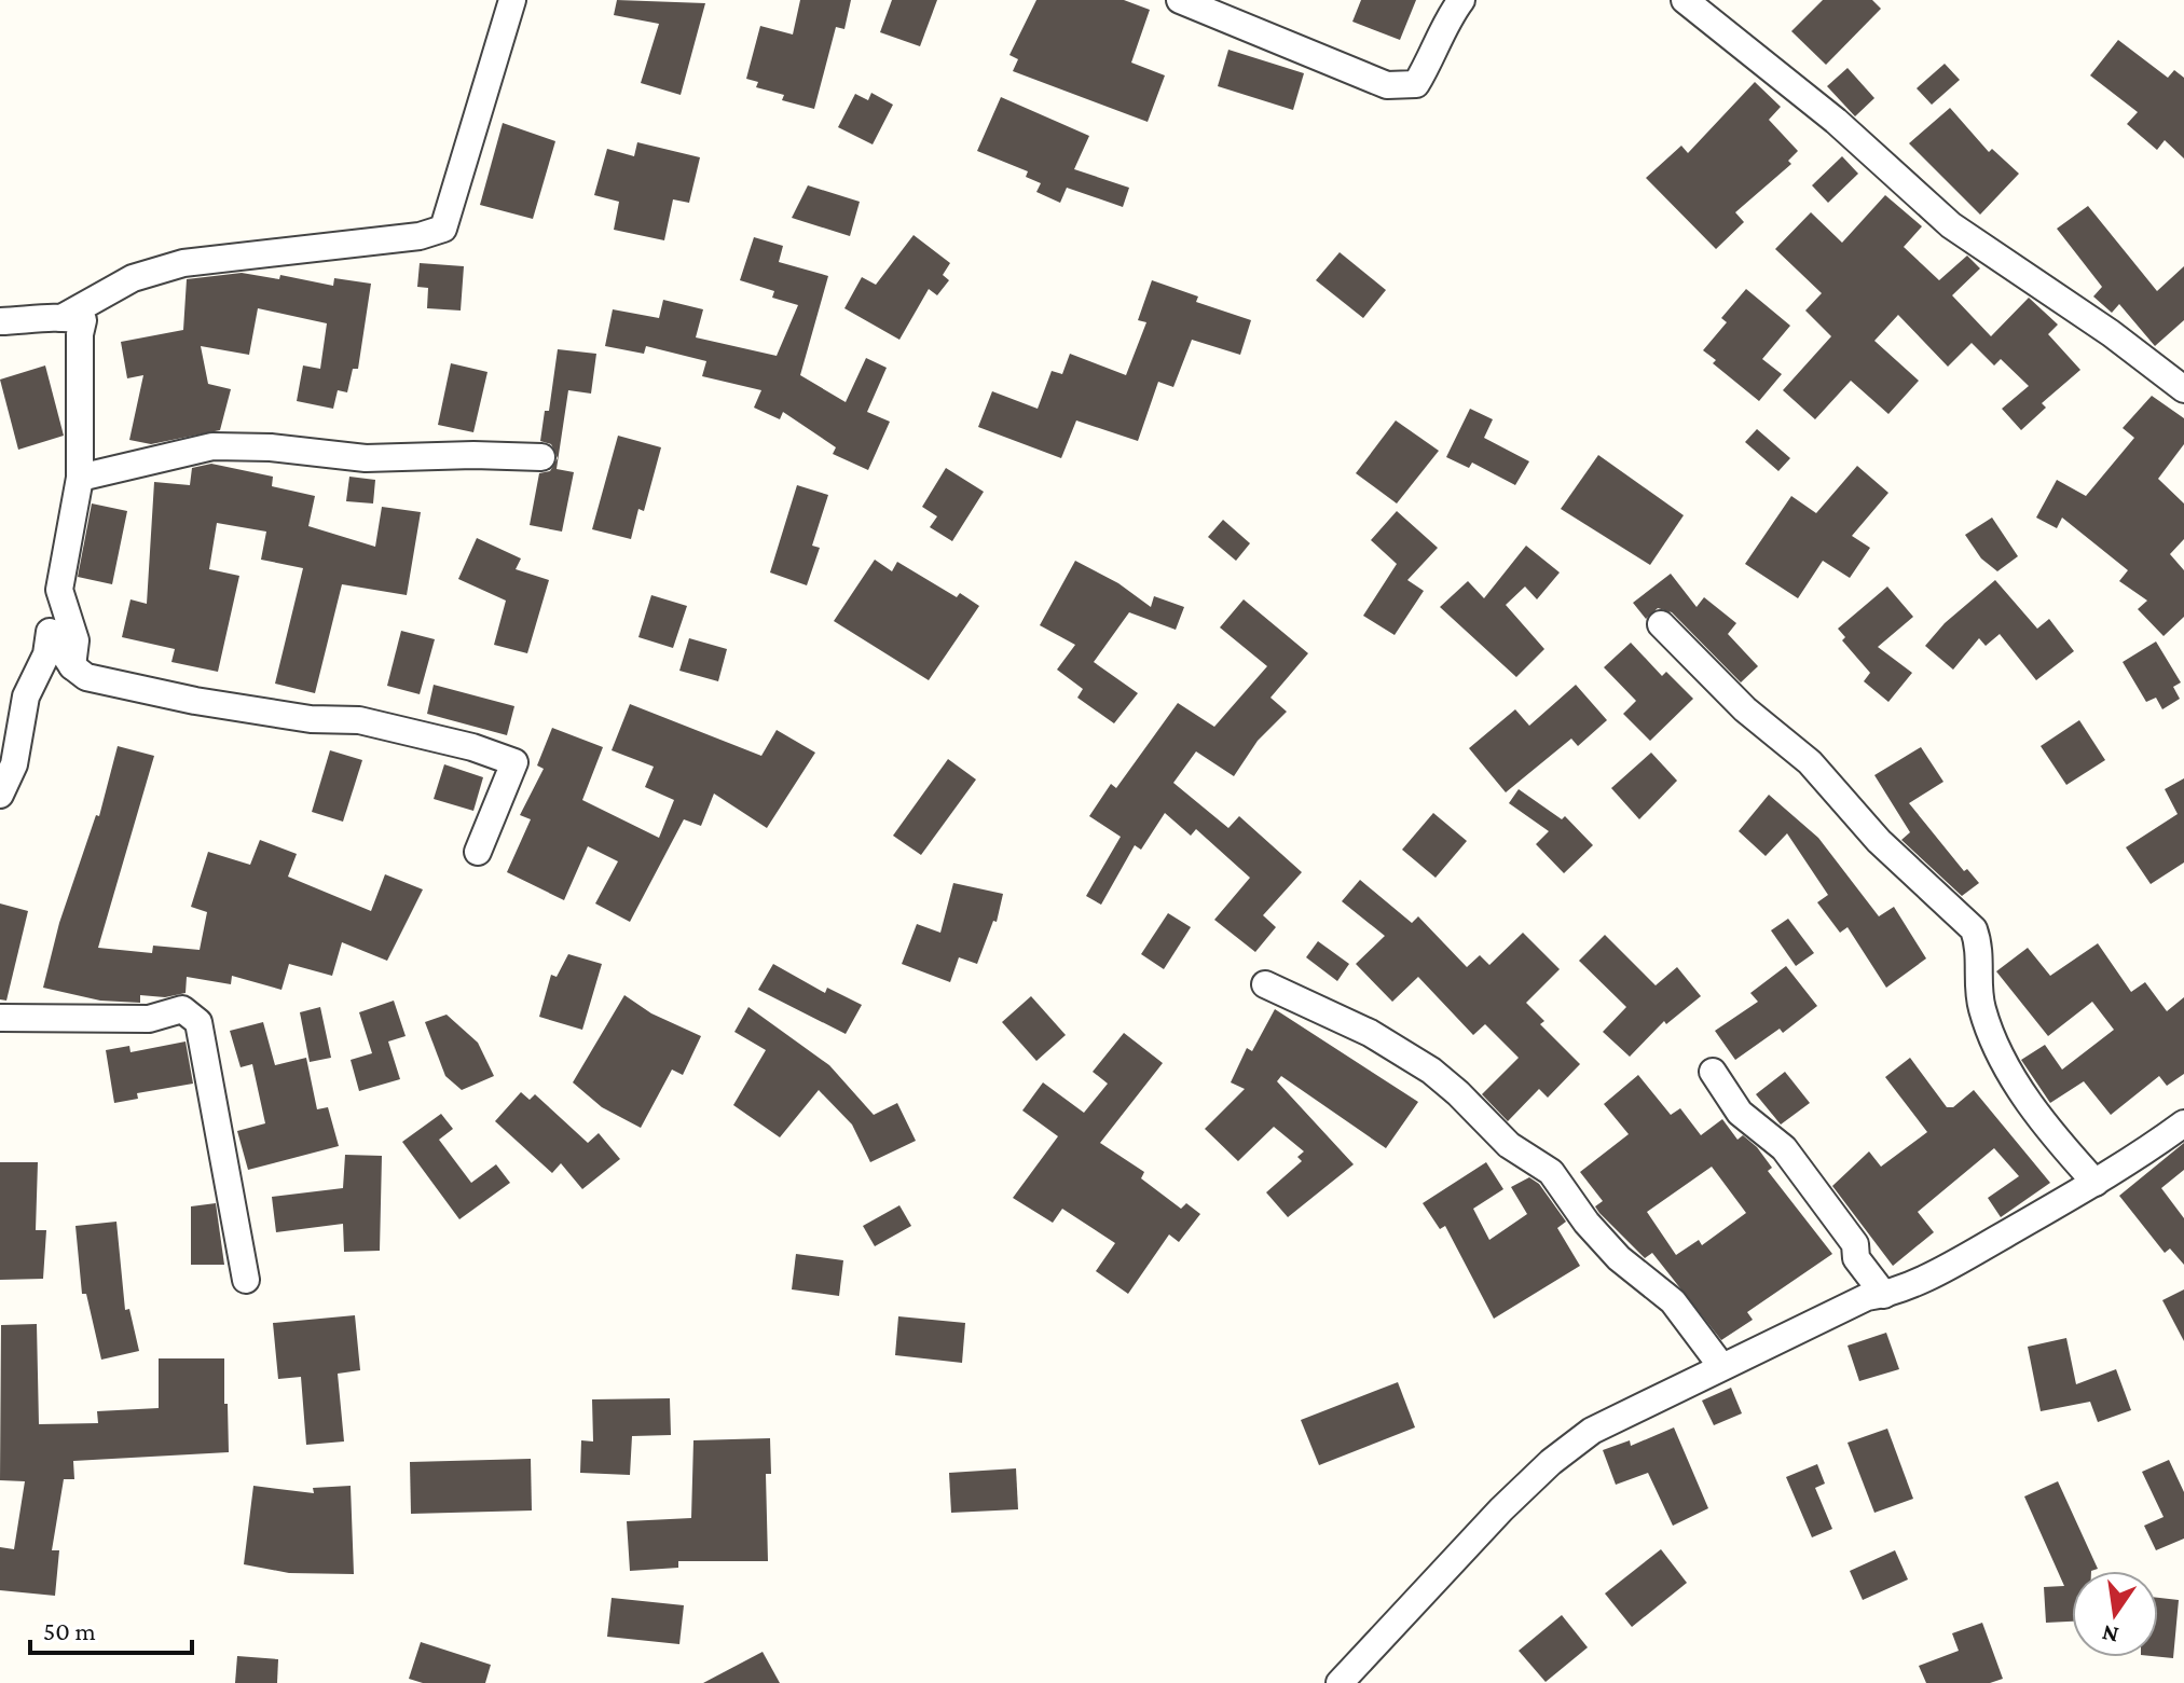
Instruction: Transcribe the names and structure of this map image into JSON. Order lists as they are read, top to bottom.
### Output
{
  "scale_bar": "50 m",
  "north": "bottom"
}
